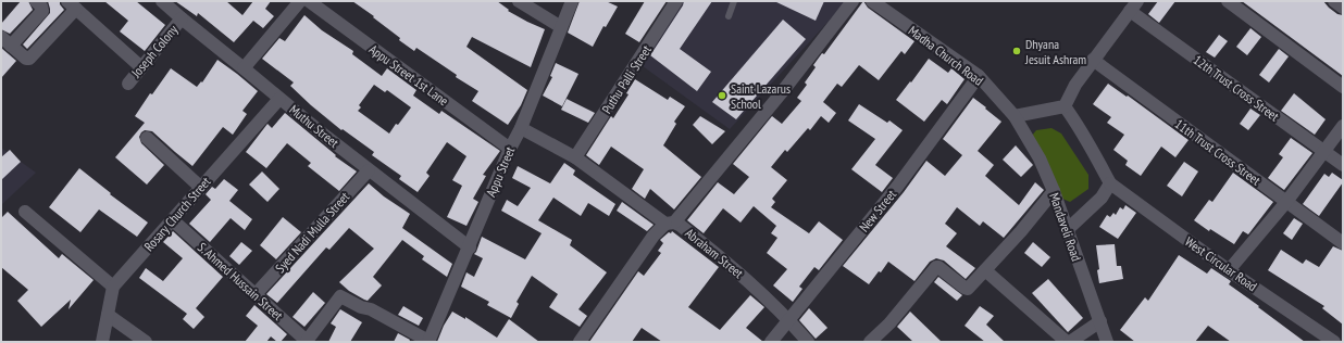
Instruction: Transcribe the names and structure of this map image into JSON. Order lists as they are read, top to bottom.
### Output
{
  "streets": {
    "street": [
      "Joseph Colony",
      "Madha Church Road",
      "Appu Street 1st Lane",
      "Puthu Palli Street",
      "12th Trust Cross Street",
      "Muthu Street",
      "11th Trust Cross Street",
      "Appu Street",
      "New Street",
      "Rosary Church Street",
      "Mandaveli Road",
      "Syed Nadi Mulla Street",
      "Abraham Street",
      "West Circular Road",
      "S. Ahmed Hussain Street"
    ]
  },
  "crossings": [
    ["Joseph Colony", "Muthu Street"],
    ["Madha Church Road", "New Street"],
    ["Madha Church Road", "Mandaveli Road"],
    ["Appu Street 1st Lane", "Appu Street"],
    ["Puthu Palli Street", "Abraham Street"],
    ["Muthu Street", "Appu Street"],
    ["Muthu Street", "Rosary Church Street"],
    ["Muthu Street", "Syed Nadi Mulla Street"],
    ["Appu Street", "Abraham Street"],
    ["New Street", "Abraham Street"],
    ["Rosary Church Street", "S. Ahmed Hussain Street"],
    ["Syed Nadi Mulla Street", "S. Ahmed Hussain Street"]
  ],
  "places": ["Dhyana Jesuit Ashram", "Saint Lazarus School"]
}
